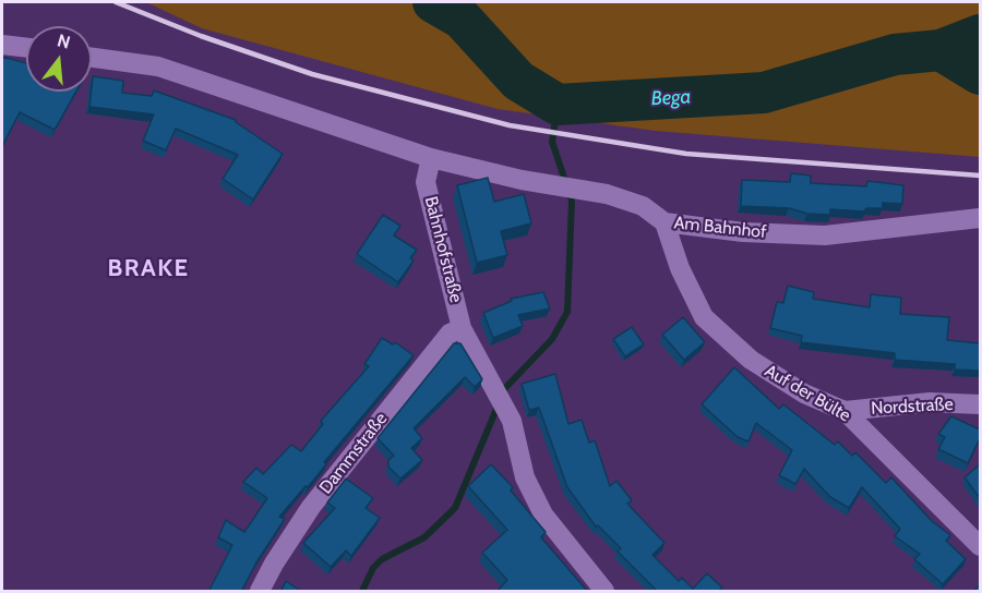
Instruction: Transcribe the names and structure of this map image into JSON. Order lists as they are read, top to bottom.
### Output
{
  "streets": {
    "street": [
      "Am Bahnhof",
      "Bahnhofstraße",
      "Auf der Bülte",
      "Nordstraße",
      "Dammstraße"
    ]
  },
  "crossings": [
    ["Am Bahnhof", "Bahnhofstraße"],
    ["Am Bahnhof", "Auf der Bülte"],
    ["Bahnhofstraße", "Dammstraße"],
    ["Auf der Bülte", "Nordstraße"]
  ],
  "districts": ["BRAKE"],
  "water": ["Bega"],
  "north": "top"
}
